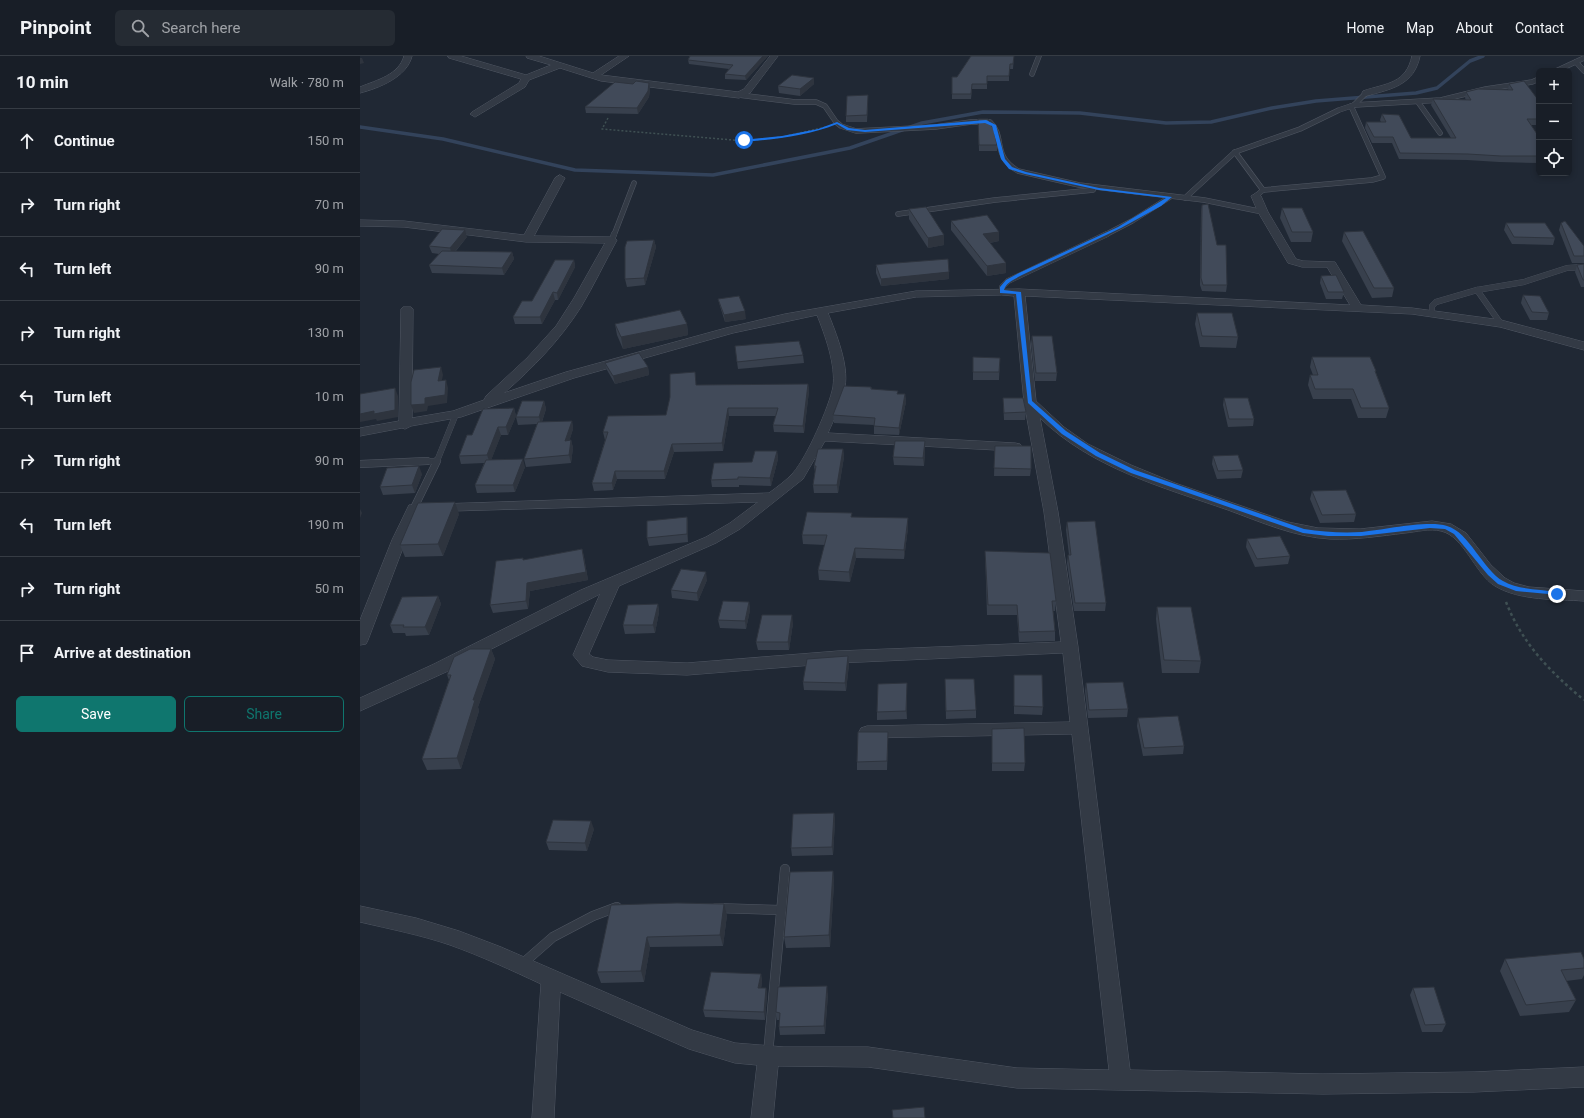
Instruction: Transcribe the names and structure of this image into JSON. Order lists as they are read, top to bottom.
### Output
{
  "page": {
    "header": "Pinpoint",
    "search": "Search here",
    "nav": [
      "Home",
      "Map",
      "About",
      "Contact"
    ],
    "heading": ["10 min", "Walk · 780 m"],
    "map_buttons": ["+", "−"],
    "list": [
      ["Continue", "150 m"],
      ["Turn right", "70 m"],
      ["Turn left", "90 m"],
      ["Turn right", "130 m"],
      ["Turn left", "10 m"],
      ["Turn right", "90 m"],
      ["Turn left", "190 m"],
      ["Turn right", "50 m"],
      "Arrive at destination"
    ],
    "buttons": ["Save", "Share"]
  }
}
